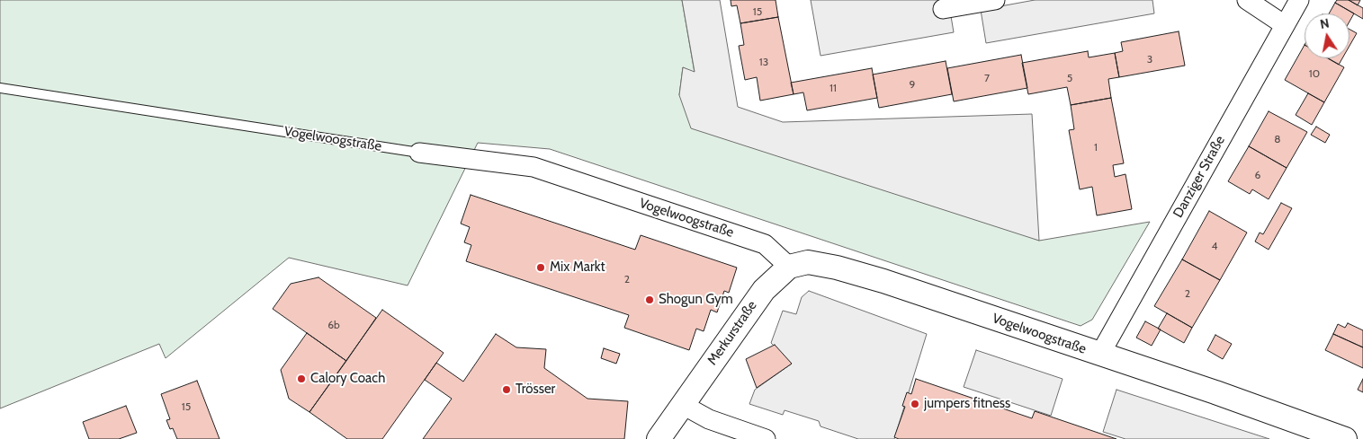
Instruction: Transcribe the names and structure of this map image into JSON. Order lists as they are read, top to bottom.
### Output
{
  "streets": {
    "street": ["Vogelwoogstraße", "Danziger Straße", "Merkurstraße"]
  },
  "crossings": [
    ["Vogelwoogstraße", "Danziger Straße"],
    ["Vogelwoogstraße", "Merkurstraße"]
  ],
  "places": [
    "Mix Markt",
    "Shogun Gym",
    "Calory Coach",
    "Trösser",
    "jumpers fitness"
  ],
  "house_numbers": [
    "15",
    "3",
    "13",
    "10",
    "7",
    "5",
    "9",
    "11",
    "8",
    "1",
    "6",
    "4",
    "2",
    "2",
    "6b",
    "15"
  ],
  "north": "top"
}
